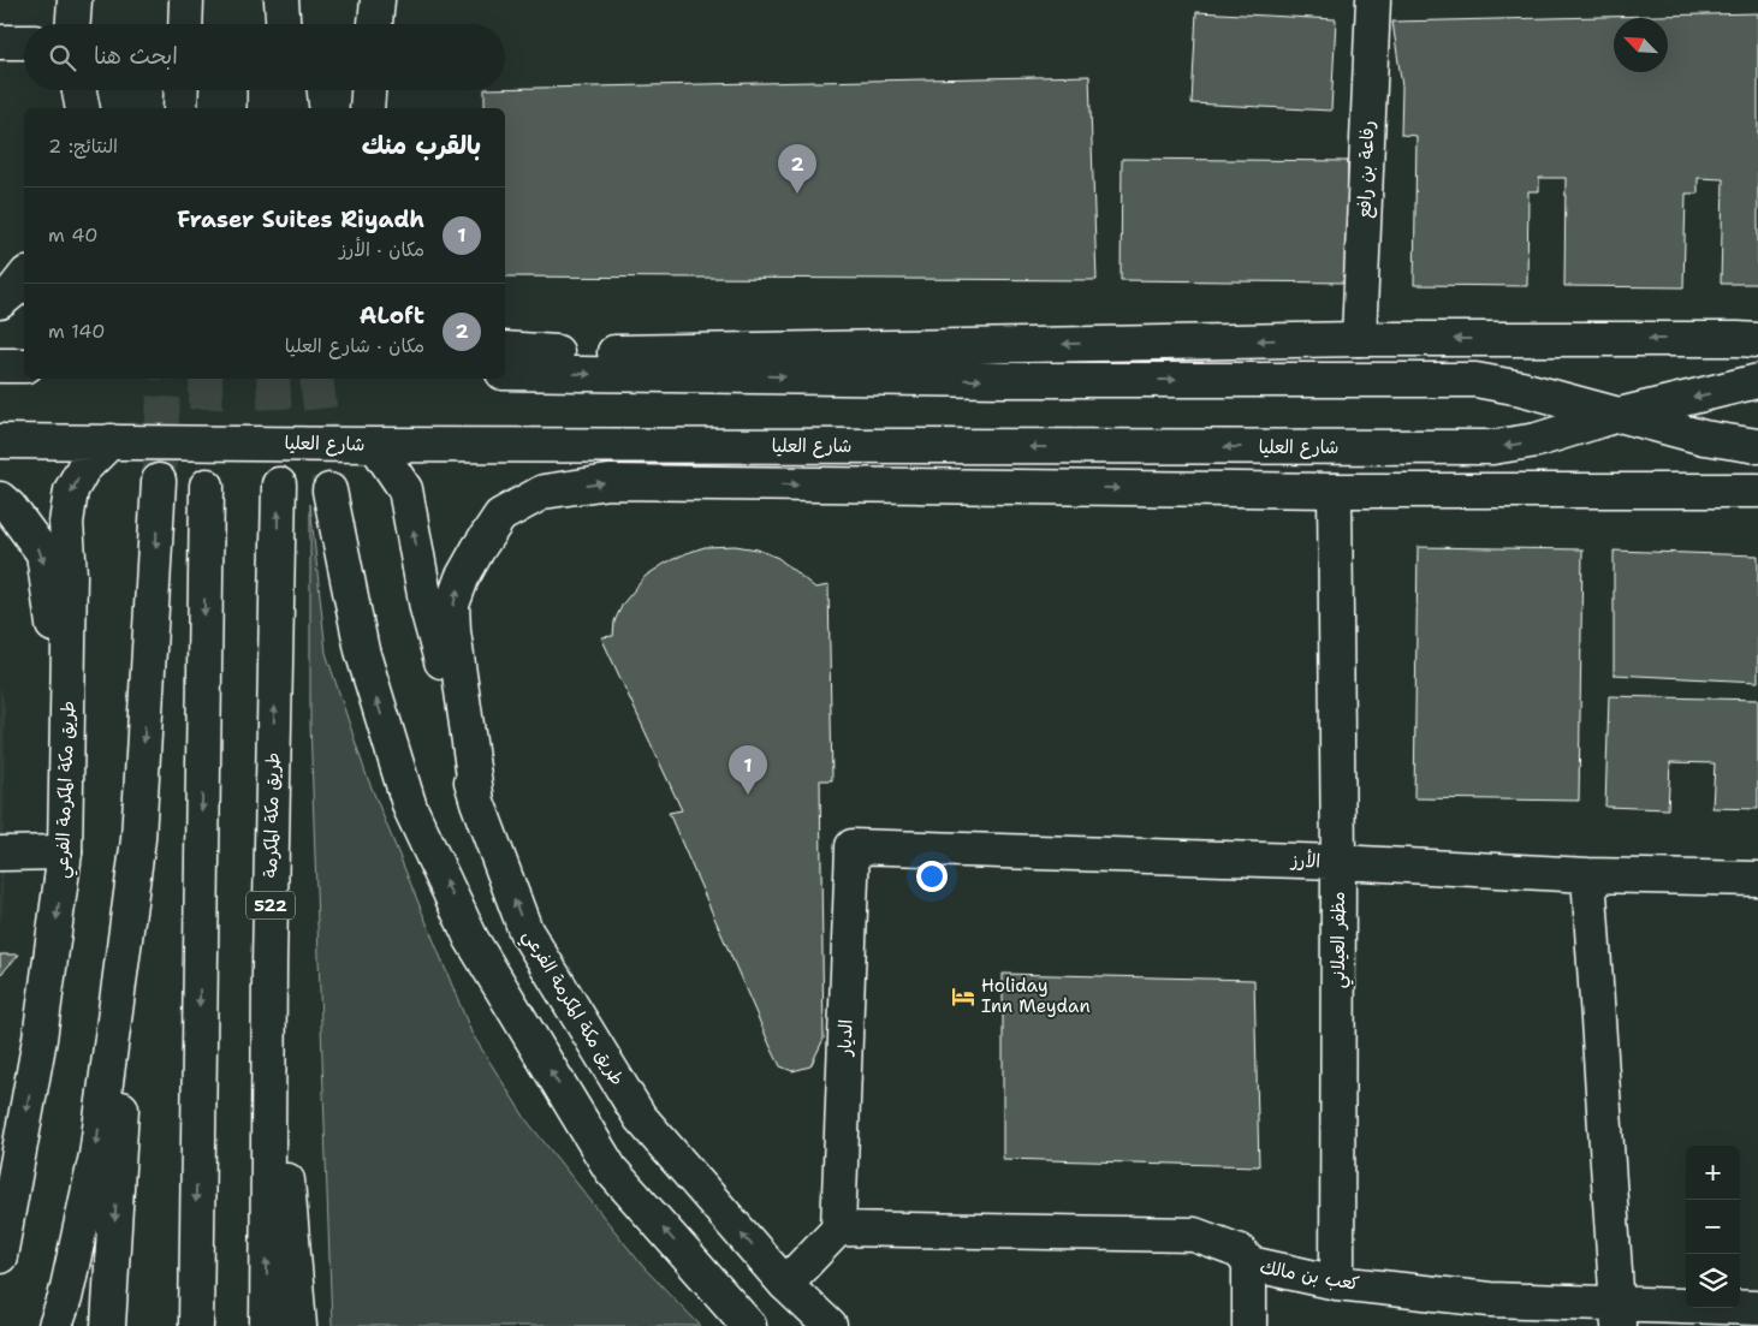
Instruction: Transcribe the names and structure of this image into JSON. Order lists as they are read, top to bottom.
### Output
{
  "streets": {
    "main road": [
      "رفاعة بن رافع",
      "شارع العليا",
      "طريق مكة المكرمة الفرعي",
      "طريق مكة المكرمة",
      "الأرز",
      "522",
      "مظفر العيلاني",
      "الديار",
      "كعب بن مالك"
    ]
  },
  "crossings": [
    ["شارع العليا", "طريق مكة المكرمة الفرعي"],
    ["الأرز", "مظفر العيلاني"],
    ["الأرز", "الديار"],
    ["مظفر العيلاني", "كعب بن مالك"],
    ["الديار", "كعب بن مالك"]
  ],
  "places": {
    "hotel": ["Holiday Inn Meydan"]
  },
  "north": "top left",
  "page": {
    "search": "ابحث هنا",
    "heading": ["بالقرب منك", "النتائج: 2"],
    "pins": ["2", "1"],
    "list": [
      {
        "mark": "1",
        "name": "Fraser Suites Riyadh",
        "note": "مكان · الأرز",
        "value": "40 m"
      },
      {
        "mark": "2",
        "name": "ALoft",
        "note": "مكان · شارع العليا",
        "value": "140 m"
      }
    ],
    "map_buttons": ["+", "−"]
  }
}
